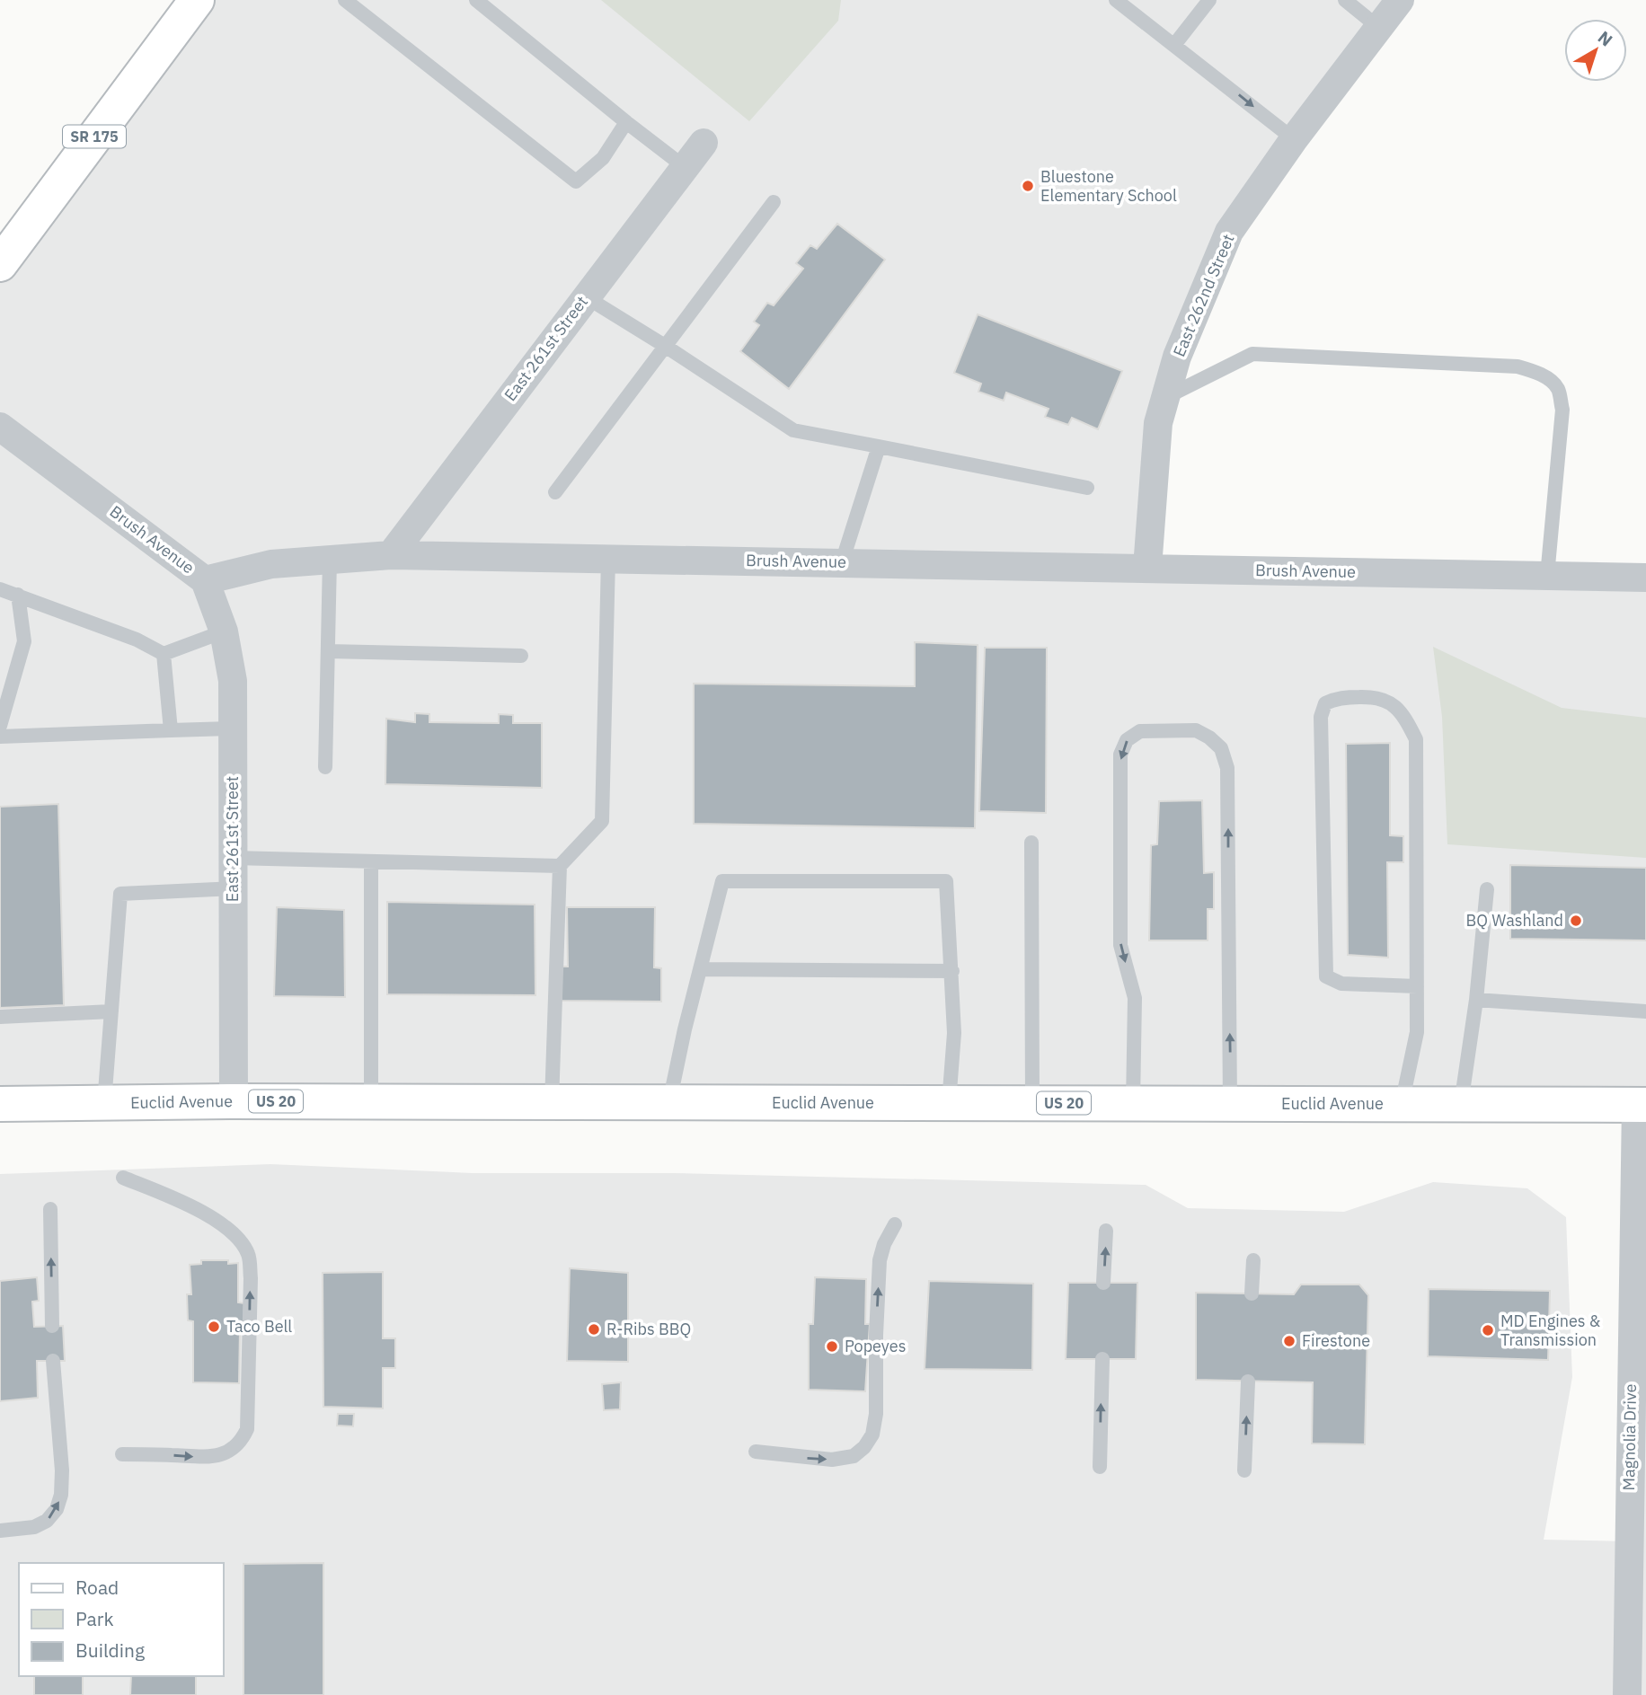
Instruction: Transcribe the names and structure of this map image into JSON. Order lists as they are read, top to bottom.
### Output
{
  "streets": {
    "main road": ["SR 175", "US 20", "Euclid Avenue"],
    "street": [
      "East 262nd Street",
      "East 261st Street",
      "Brush Avenue",
      "Magnolia Drive"
    ]
  },
  "crossings": [
    ["East 262nd Street", "Brush Avenue"],
    ["East 261st Street", "Brush Avenue"],
    ["East 261st Street", "Euclid Avenue"],
    ["Euclid Avenue", "Magnolia Drive"]
  ],
  "places": [
    "Bluestone Elementary School",
    "BQ Washland",
    "Taco Bell",
    "R-Ribs BBQ",
    "MD Engines & Transmission",
    "Firestone",
    "Popeyes"
  ],
  "legend": ["Road", "Park", "Building"],
  "north": "top right"
}
